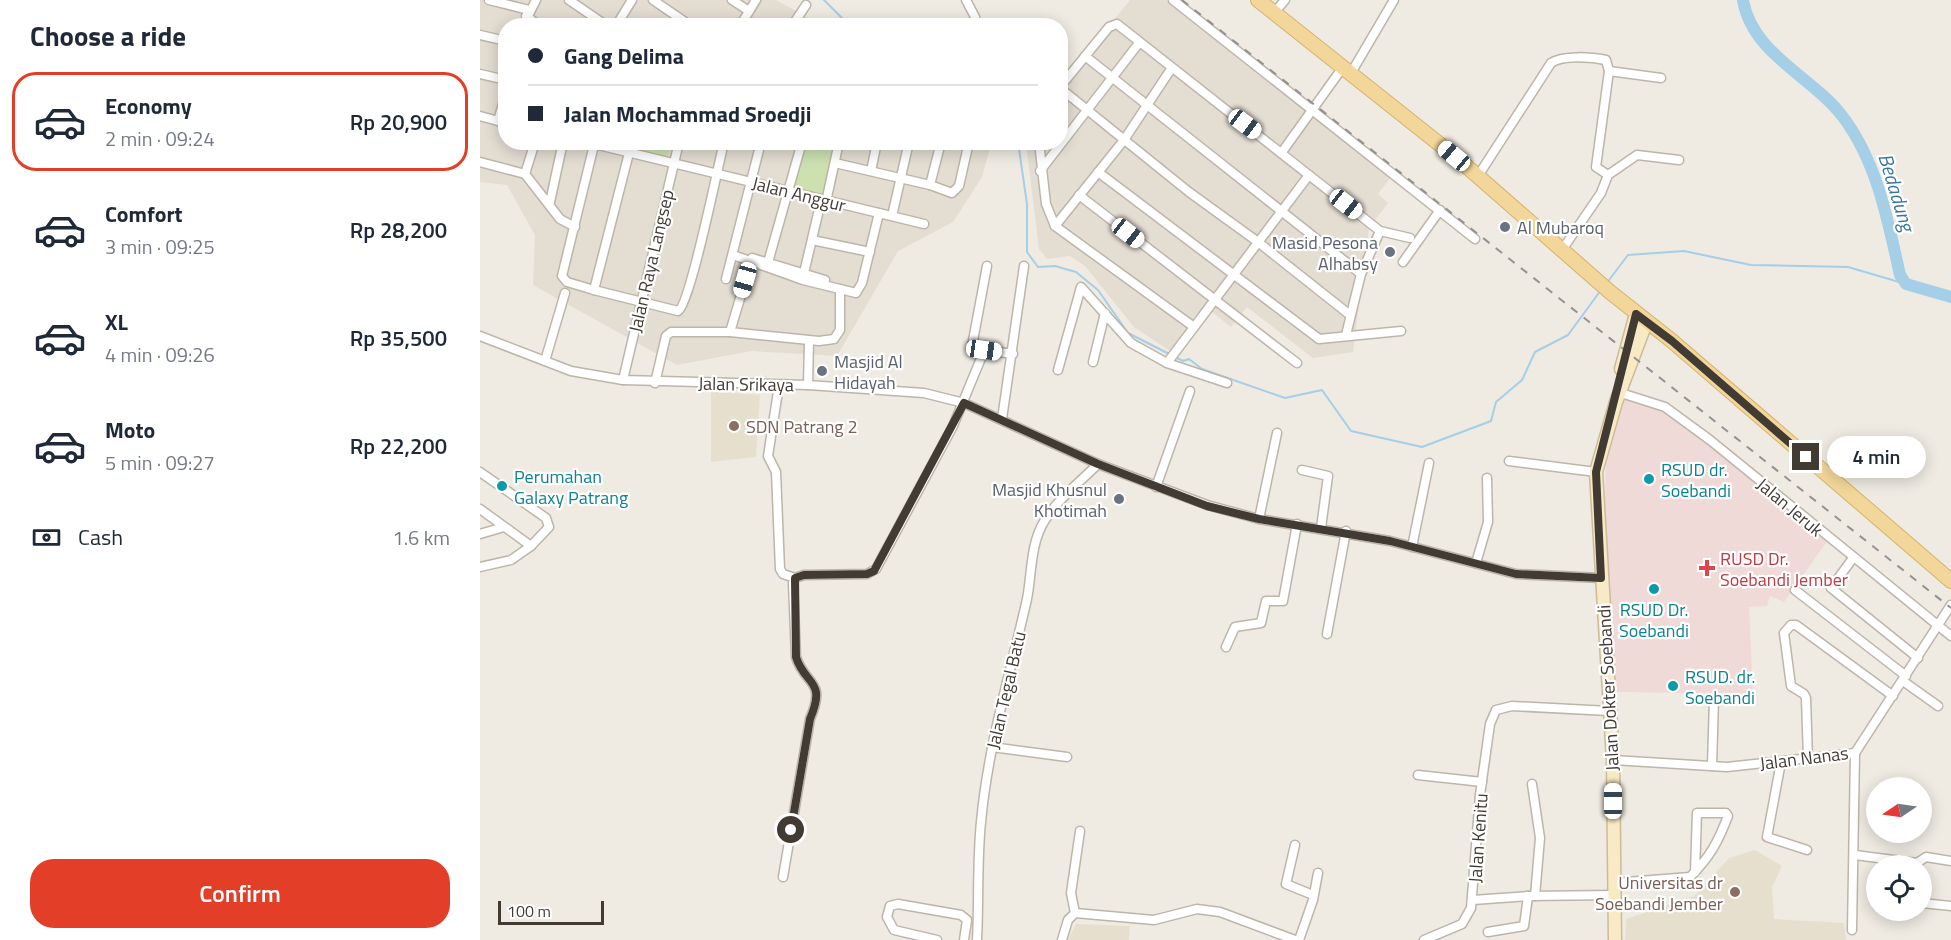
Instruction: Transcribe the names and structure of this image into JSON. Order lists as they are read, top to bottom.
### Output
{
  "streets": {
    "main road": ["Jalan Dokter Soebandi"],
    "street": [
      "Jalan Anggur",
      "Jalan Raya Langsep",
      "Jalan Srikaya",
      "Jalan Jeruk",
      "Jalan Tegal Batu",
      "Jalan Nanas",
      "Jalan Kenitu"
    ]
  },
  "crossings": [
    ["Jalan Anggur", "Jalan Raya Langsep"],
    ["Jalan Raya Langsep", "Jalan Srikaya"],
    ["Jalan Srikaya", "Jalan Dokter Soebandi"],
    ["Jalan Srikaya", "Jalan Tegal Batu"],
    ["Jalan Jeruk", "Jalan Dokter Soebandi"],
    ["Jalan Jeruk", "Jalan Nanas"],
    ["Jalan Dokter Soebandi", "Jalan Nanas"],
    ["Jalan Dokter Soebandi", "Jalan Kenitu"]
  ],
  "water": ["Bedadung"],
  "places": {
    "other": [
      "Al Mubaroq",
      "Masid Pesona Alhabsy",
      "Masjid Al Hidayah",
      "SDN Patrang 2",
      "RSUD dr. Soebandi",
      "Perumahan Galaxy Patrang",
      "Masjid Khusnul Khotimah",
      "RSUD Dr. Soebandi",
      "RSUD. dr. Soebandi",
      "Universitas dr Soebandi Jember"
    ],
    "health": ["RUSD Dr. Soebandi Jember"]
  },
  "scale_bar": "100 m",
  "north": "left",
  "page": {
    "heading": "Choose a ride",
    "banner": ["Gang Delima", "Jalan Mochammad Sroedji"],
    "list": [
      {
        "name": "Economy",
        "note": "2 min · 09:24",
        "value": "Rp 20,900"
      },
      {
        "name": "Comfort",
        "note": "3 min · 09:25",
        "value": "Rp 28,200"
      },
      {
        "name": "XL",
        "note": "4 min · 09:26",
        "value": "Rp 35,500"
      },
      {
        "name": "Moto",
        "note": "5 min · 09:27",
        "value": "Rp 22,200"
      }
    ],
    "bubble": "4 min",
    "pay": ["Cash", "1.6 km"],
    "buttons": "Confirm",
    "scale": "100 m"
  }
}
